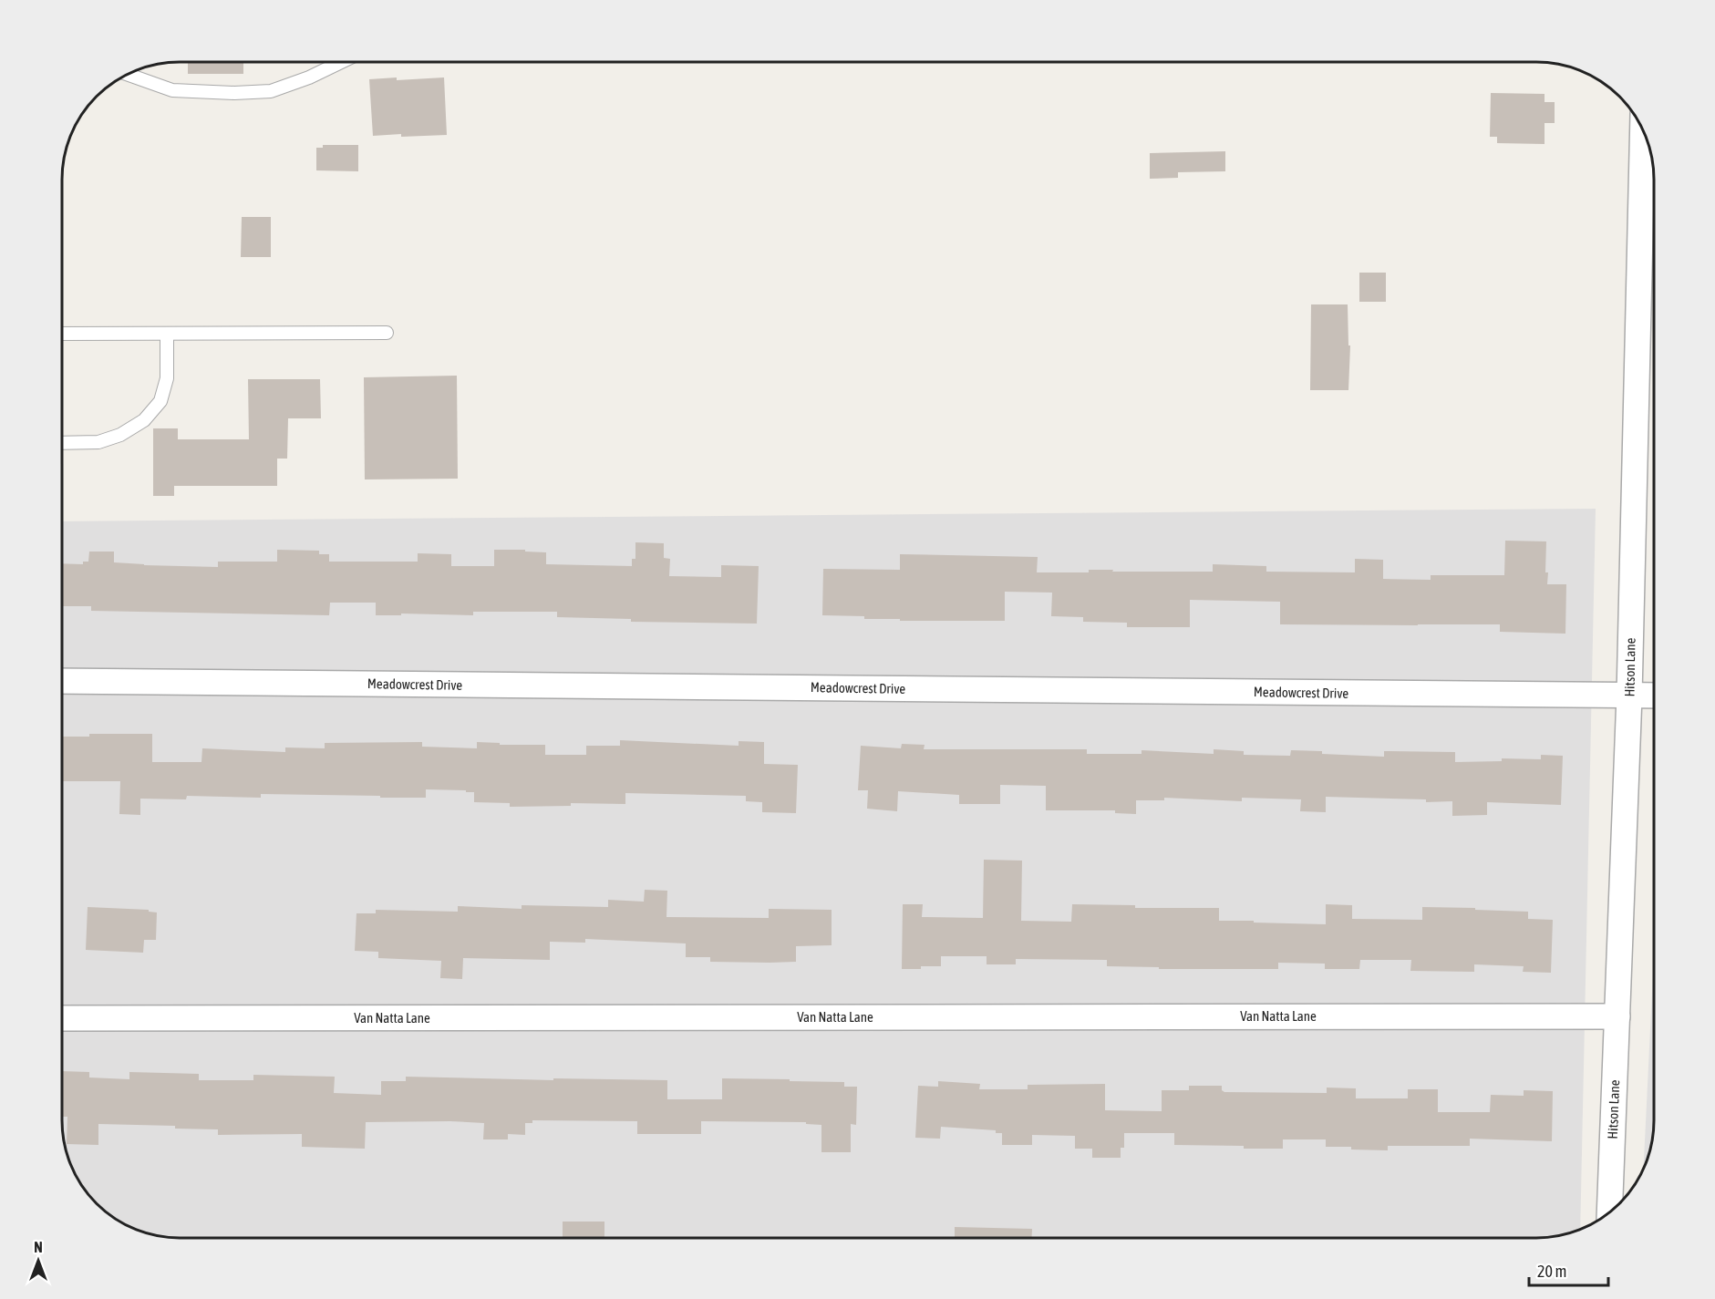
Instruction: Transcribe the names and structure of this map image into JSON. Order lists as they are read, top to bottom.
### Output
{
  "streets": {
    "street": ["Hitson Lane", "Meadowcrest Drive", "Van Natta Lane"]
  },
  "crossings": [
    ["Hitson Lane", "Meadowcrest Drive"],
    ["Hitson Lane", "Van Natta Lane"]
  ],
  "scale_bar": "20 m",
  "north": "top"
}
